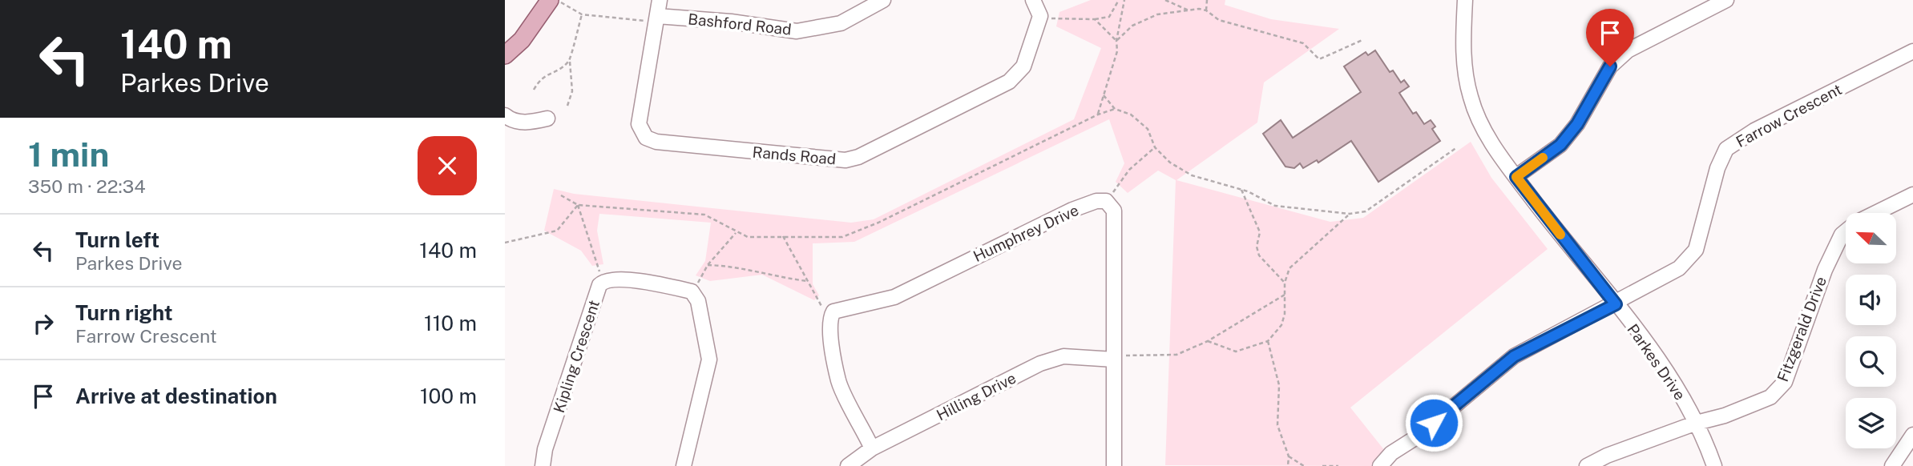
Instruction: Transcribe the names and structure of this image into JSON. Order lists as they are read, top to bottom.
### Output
{
  "streets": {
    "street": [
      "Bashford Road",
      "Farrow Crescent",
      "Rands Road",
      "Humphrey Drive",
      "Fitzgerald Drive",
      "Kipling Crescent",
      "Parkes Drive",
      "Hilling Drive"
    ]
  },
  "crossings": [
    ["Bashford Road", "Rands Road"],
    ["Farrow Crescent", "Parkes Drive"],
    ["Fitzgerald Drive", "Parkes Drive"]
  ],
  "north": "top left",
  "page": {
    "turn": ["140 m", "Parkes Drive"],
    "heading": ["1 min", "350 m · 22:34"],
    "list": [
      {
        "name": "Turn left",
        "note": "Parkes Drive",
        "value": "140 m"
      },
      {
        "name": "Turn right",
        "note": "Farrow Crescent",
        "value": "110 m"
      },
      {
        "name": "Arrive at destination",
        "value": "100 m"
      }
    ]
  }
}
